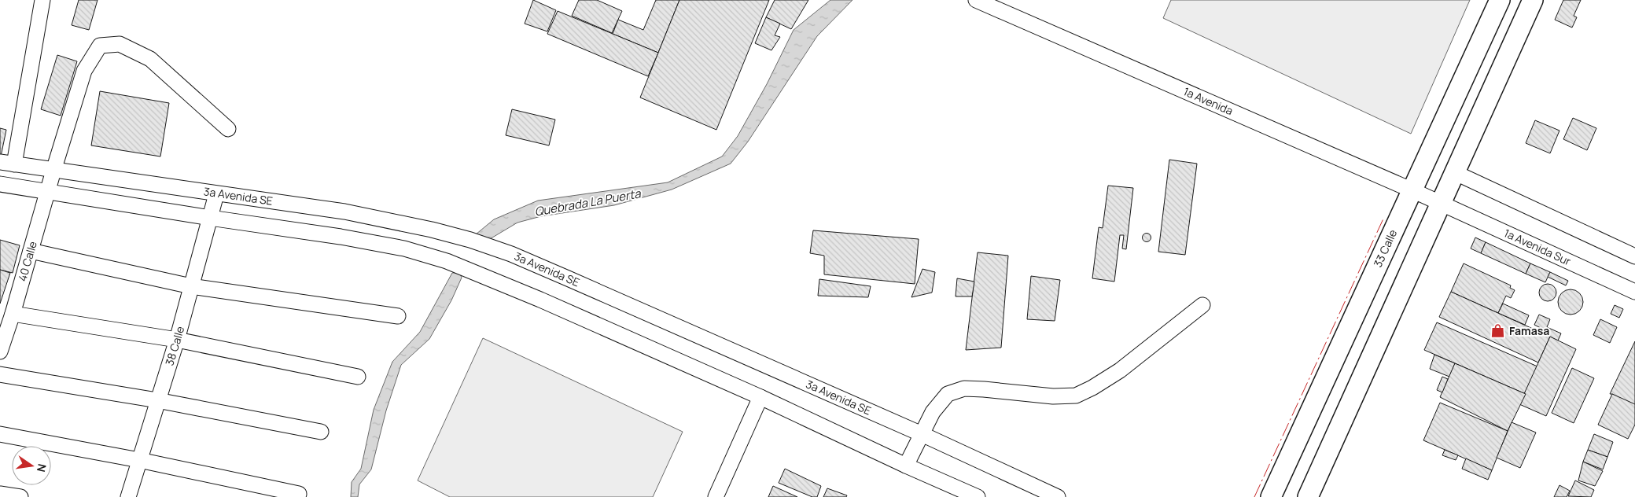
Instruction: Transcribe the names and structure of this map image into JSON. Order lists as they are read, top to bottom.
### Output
{
  "streets": {
    "main road": ["33 Calle"],
    "street": [
      "1a Avenida",
      "3a Avenida SE",
      "1a Avenida Sur",
      "40 Calle",
      "38 Calle"
    ]
  },
  "crossings": [
    ["1a Avenida", "1a Avenida Sur"],
    ["1a Avenida", "33 Calle"],
    ["3a Avenida SE", "40 Calle"],
    ["3a Avenida SE", "38 Calle"]
  ],
  "water": ["Quebrada La Puerta"],
  "places": {
    "shop": ["Famasa"]
  },
  "north": "right"
}
